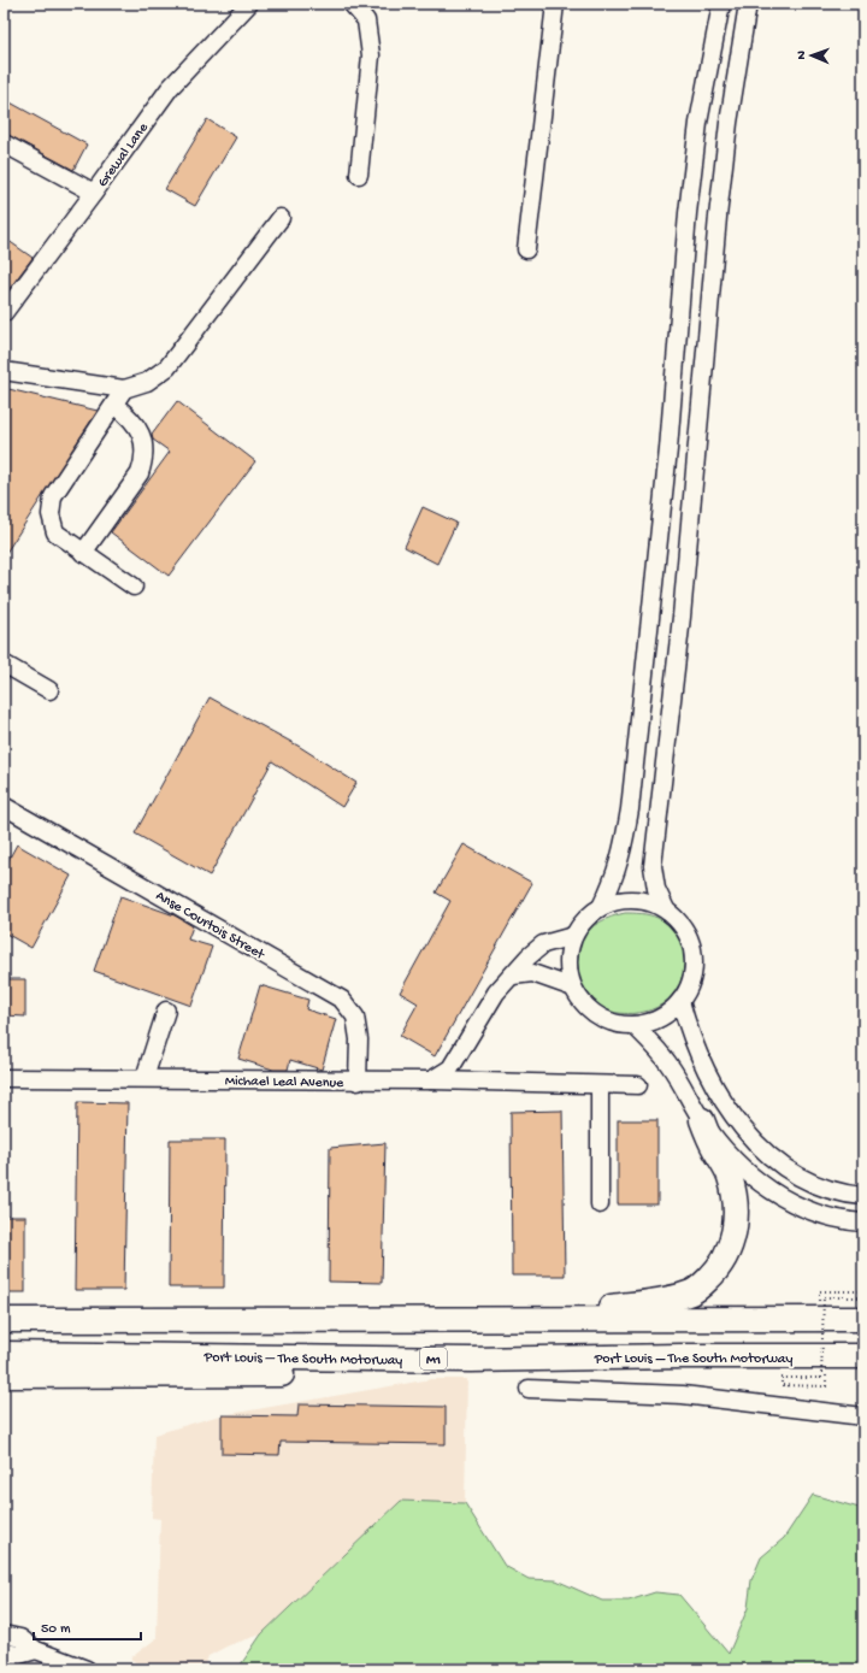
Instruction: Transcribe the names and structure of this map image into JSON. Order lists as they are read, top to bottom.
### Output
{
  "streets": {
    "highway": ["Port Louis – The South Motorway", "M1"],
    "street": ["Grewal Lane", "Anse Courtois Street", "Michael Leal Avenue"]
  },
  "crossings": [
    ["Anse Courtois Street", "Michael Leal Avenue"]
  ],
  "scale_bar": "50 m",
  "north": "left"
}
